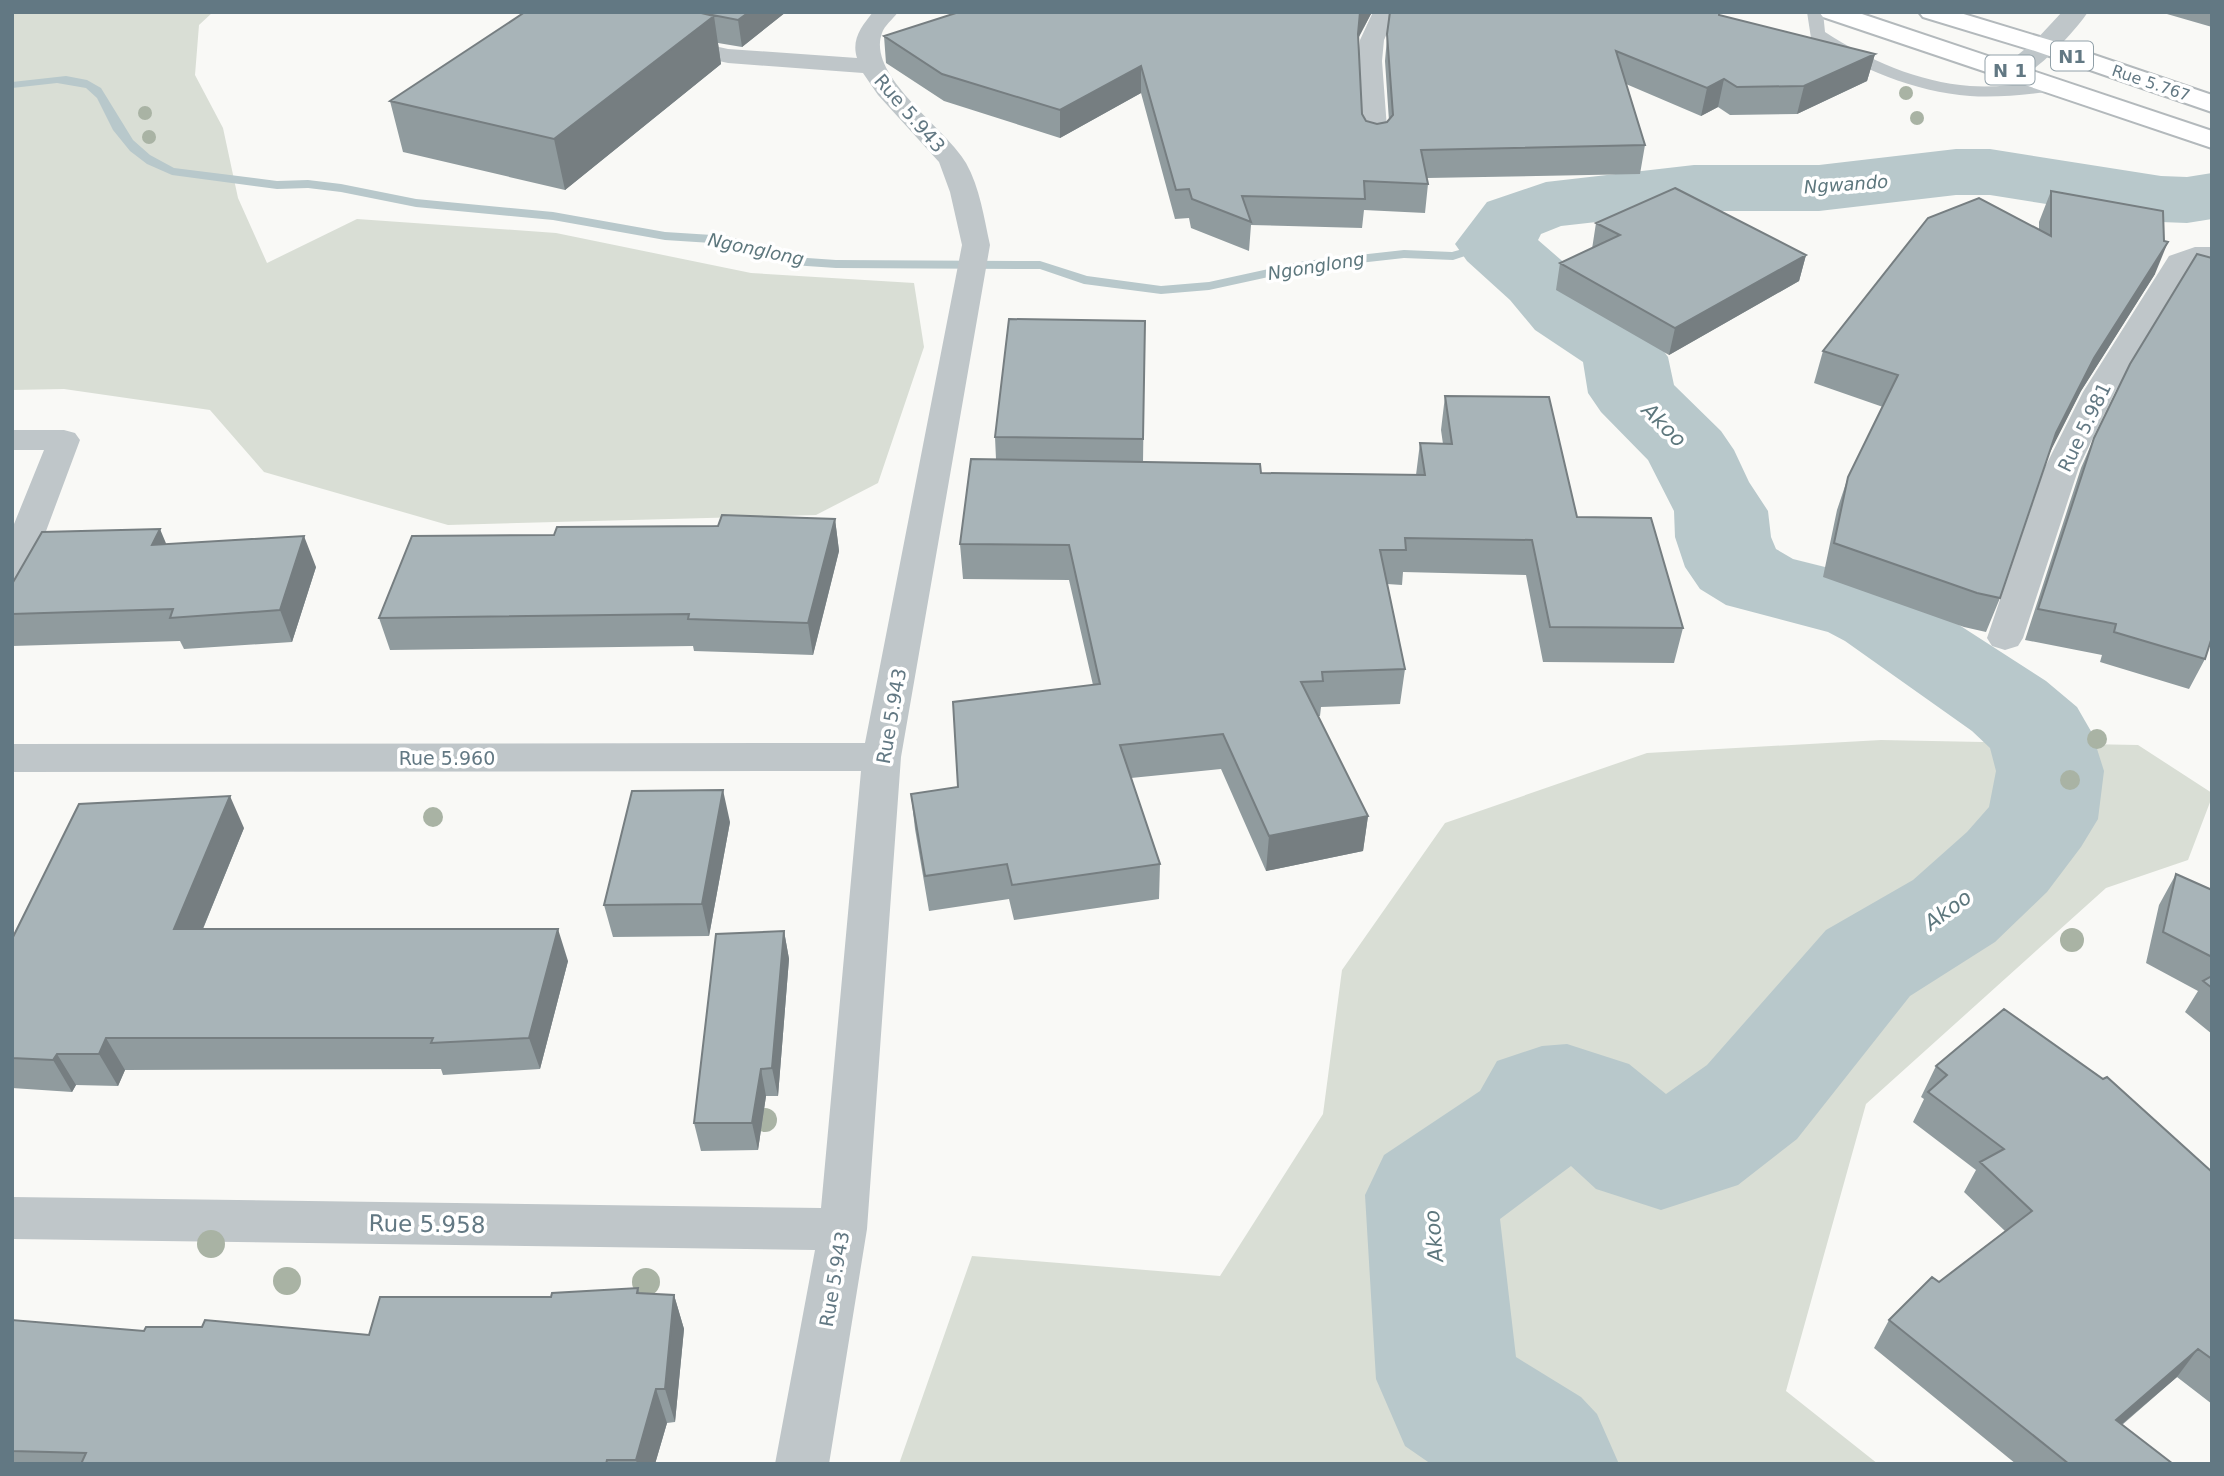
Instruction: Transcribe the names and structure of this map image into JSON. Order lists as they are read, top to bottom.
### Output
{
  "streets": {
    "highway": ["N1", "N 1", "Rue 5.767"],
    "street": [
      "Rue 5.943",
      "Rue 5.981",
      "Rue 5.960",
      "Rue 5.958"
    ]
  },
  "crossings": [
    ["Rue 5.943", "Rue 5.960"],
    ["Rue 5.943", "Rue 5.958"]
  ],
  "water": ["Ngwando", "Ngonglong", "Akoo"]
}
